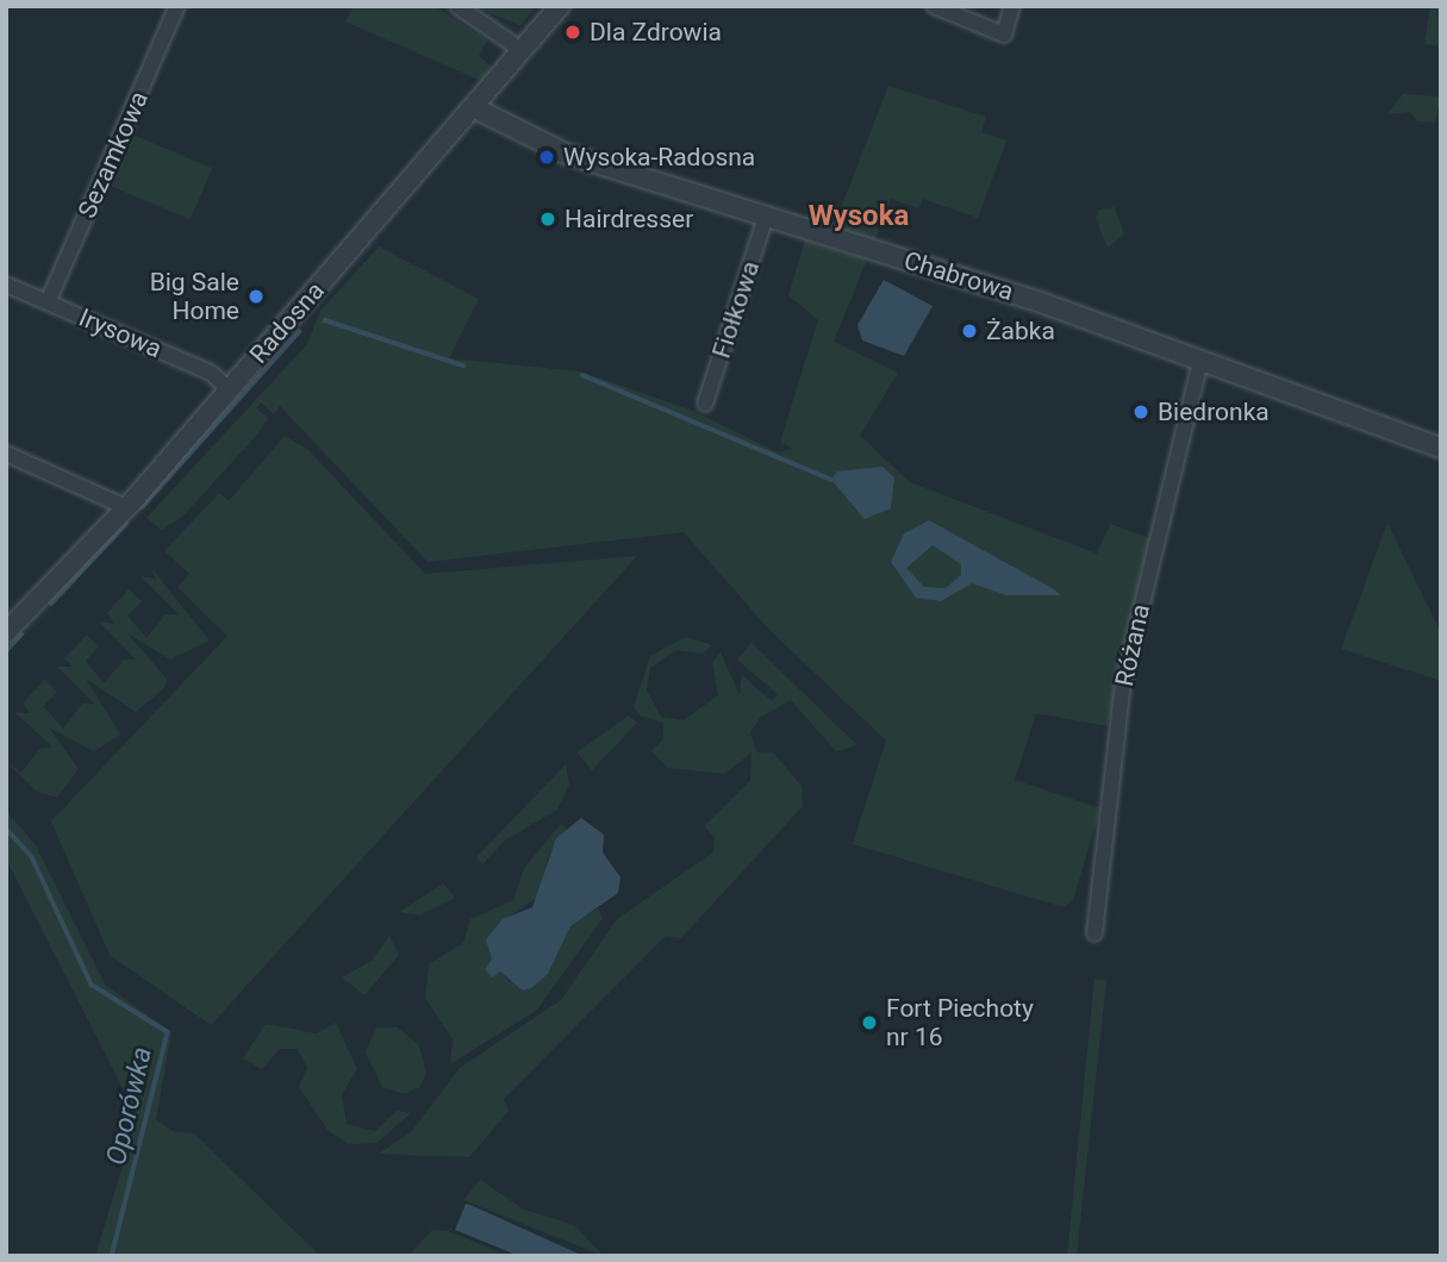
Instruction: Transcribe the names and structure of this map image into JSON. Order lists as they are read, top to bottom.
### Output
{
  "streets": {
    "street": [
      "Sezamkowa",
      "Chabrowa",
      "Fiołkowa",
      "Radosna",
      "Irysowa",
      "Różana"
    ]
  },
  "crossings": [
    ["Sezamkowa", "Irysowa"],
    ["Chabrowa", "Fiołkowa"],
    ["Chabrowa", "Radosna"],
    ["Chabrowa", "Różana"],
    ["Radosna", "Irysowa"]
  ],
  "districts": ["Wysoka"],
  "water": ["Oporówka"],
  "places": [
    "Dla Zdrowia",
    "Wysoka-Radosna",
    "Hairdresser",
    "Big Sale Home",
    "Żabka",
    "Biedronka",
    "Fort Piechoty nr 16"
  ]
}
